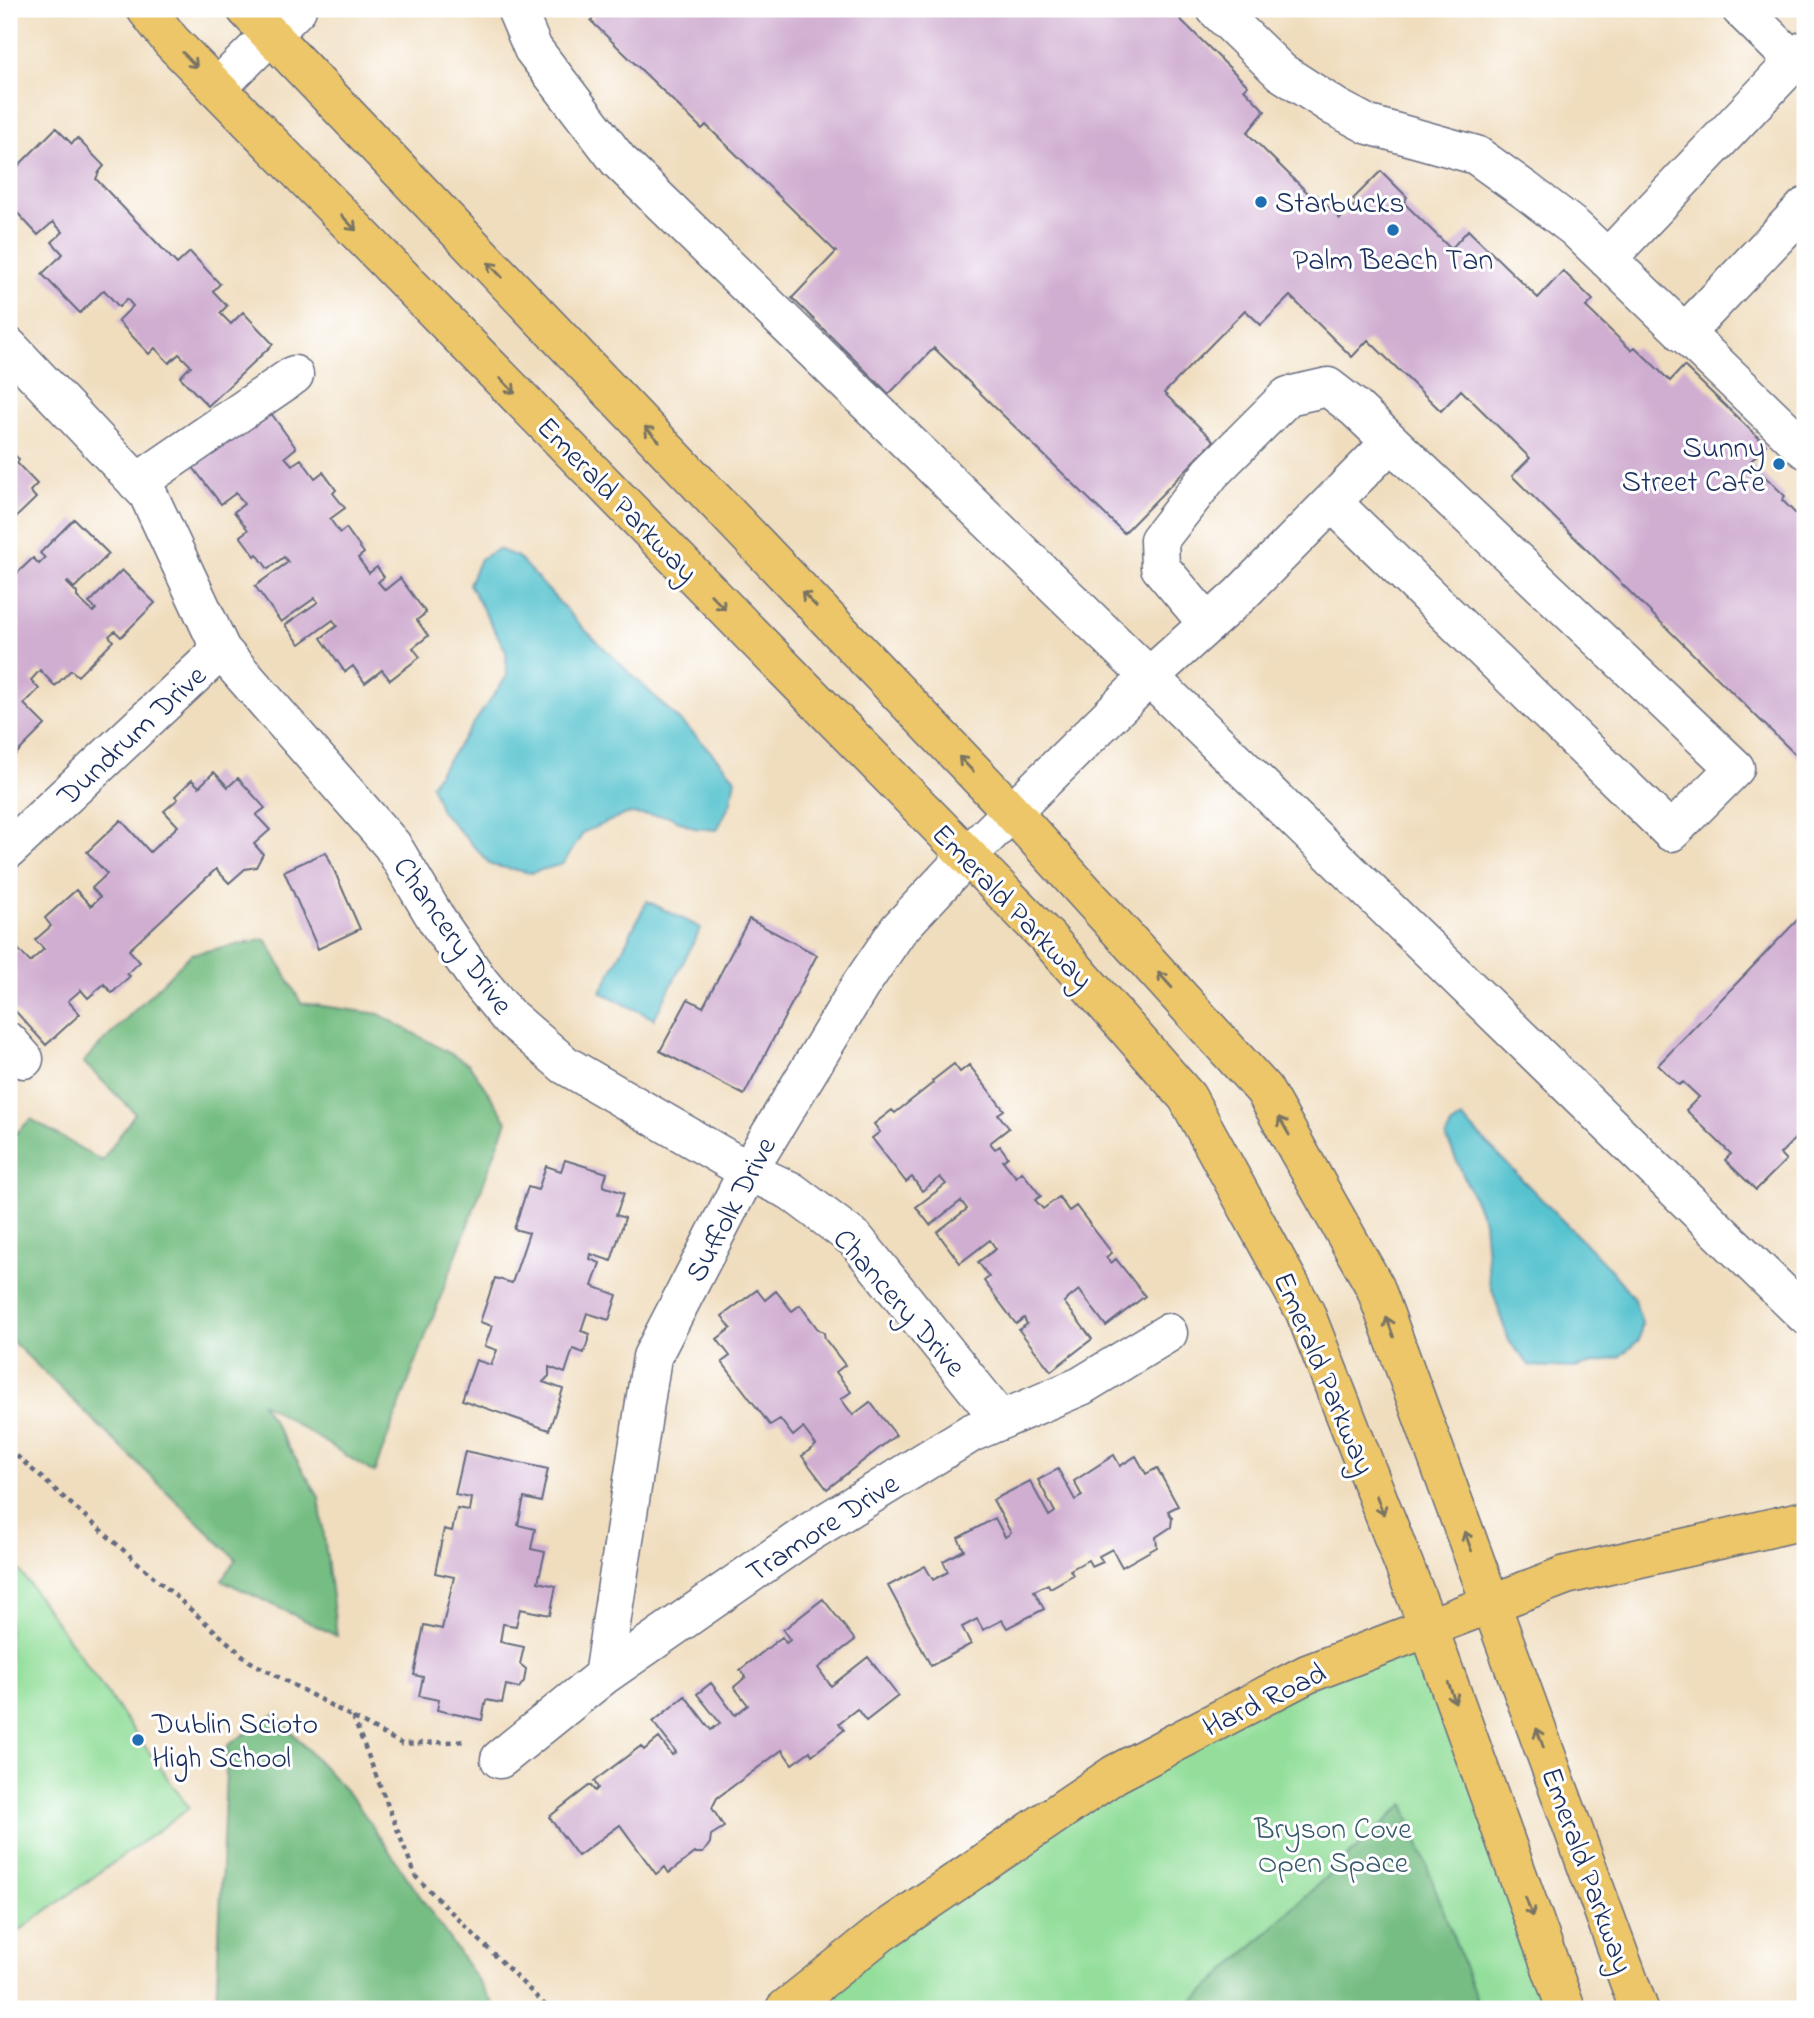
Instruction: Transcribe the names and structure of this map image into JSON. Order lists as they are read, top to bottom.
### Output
{
  "streets": {
    "main road": ["Emerald Parkway", "Hard Road"],
    "street": [
      "Dundrum Drive",
      "Chancery Drive",
      "Suffolk Drive",
      "Tramore Drive"
    ]
  },
  "crossings": [
    ["Emerald Parkway", "Suffolk Drive"],
    ["Emerald Parkway", "Hard Road"],
    ["Dundrum Drive", "Chancery Drive"],
    ["Chancery Drive", "Suffolk Drive"],
    ["Chancery Drive", "Tramore Drive"],
    ["Suffolk Drive", "Tramore Drive"]
  ],
  "parks": ["Bryson Cove Open Space"],
  "places": [
    "Starbucks",
    "Palm Beach Tan",
    "Sunny Street Cafe",
    "Dublin Scioto High School"
  ]
}
